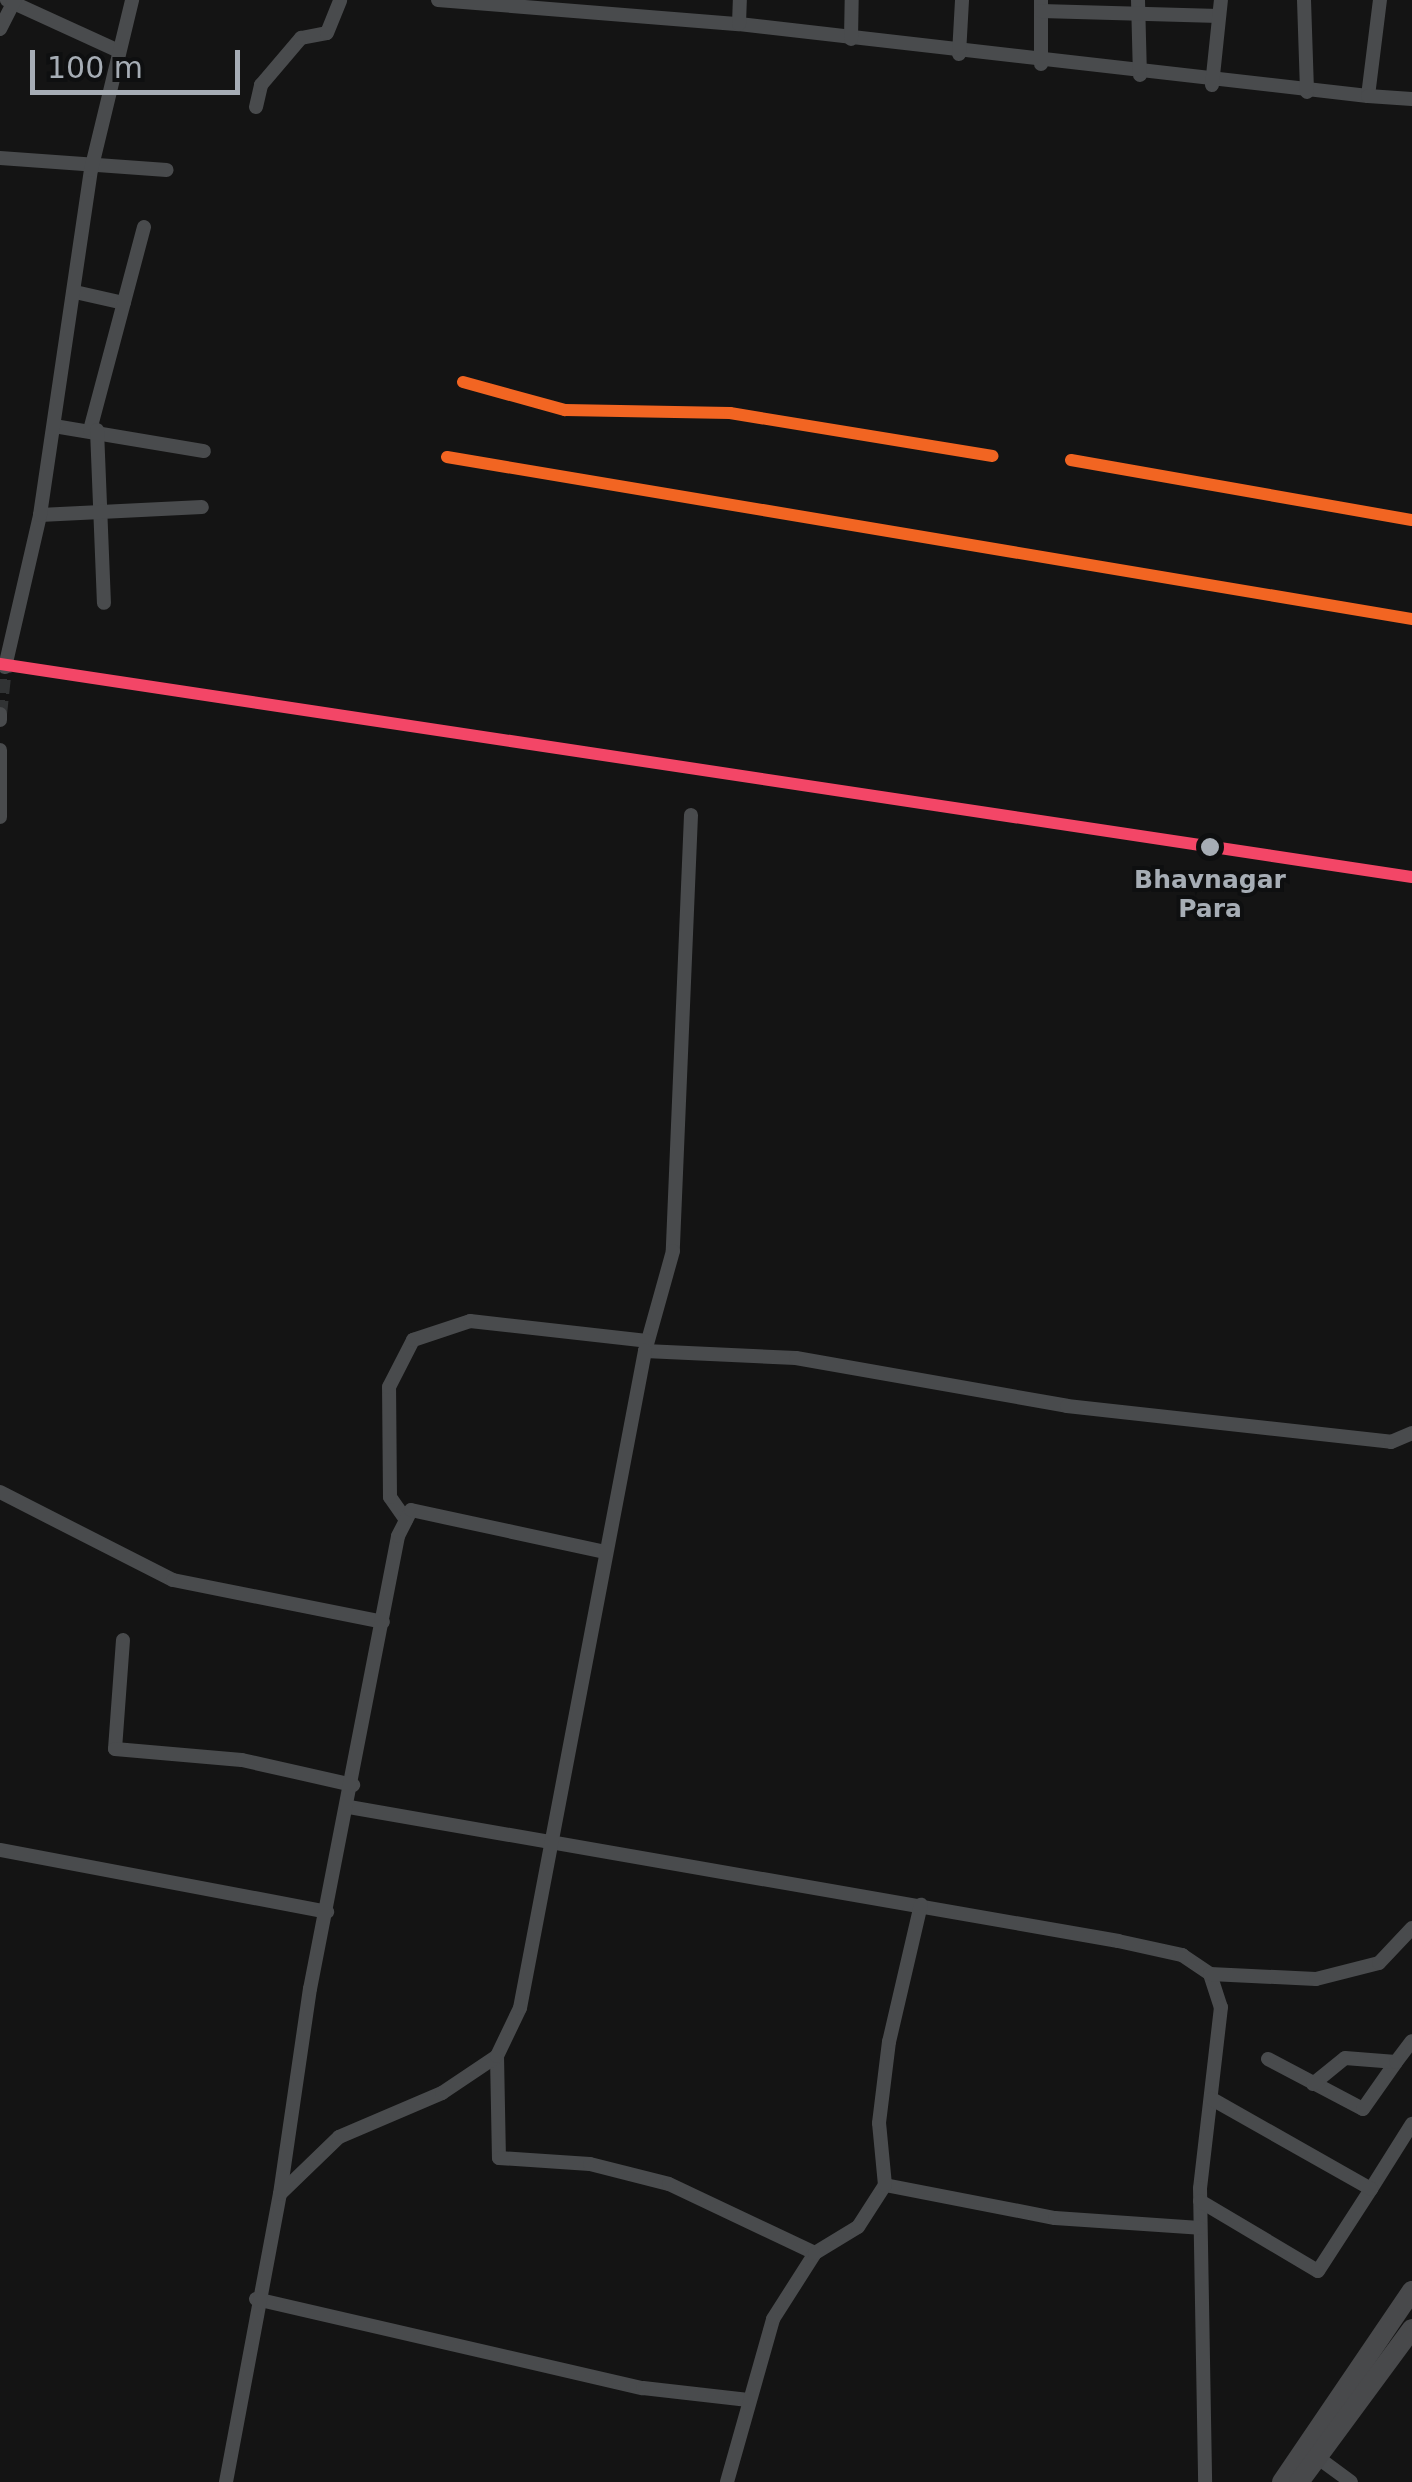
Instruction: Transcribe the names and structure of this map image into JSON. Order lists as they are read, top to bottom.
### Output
{
  "places": ["Bhavnagar Para"],
  "scale_bar": "100 m"
}
